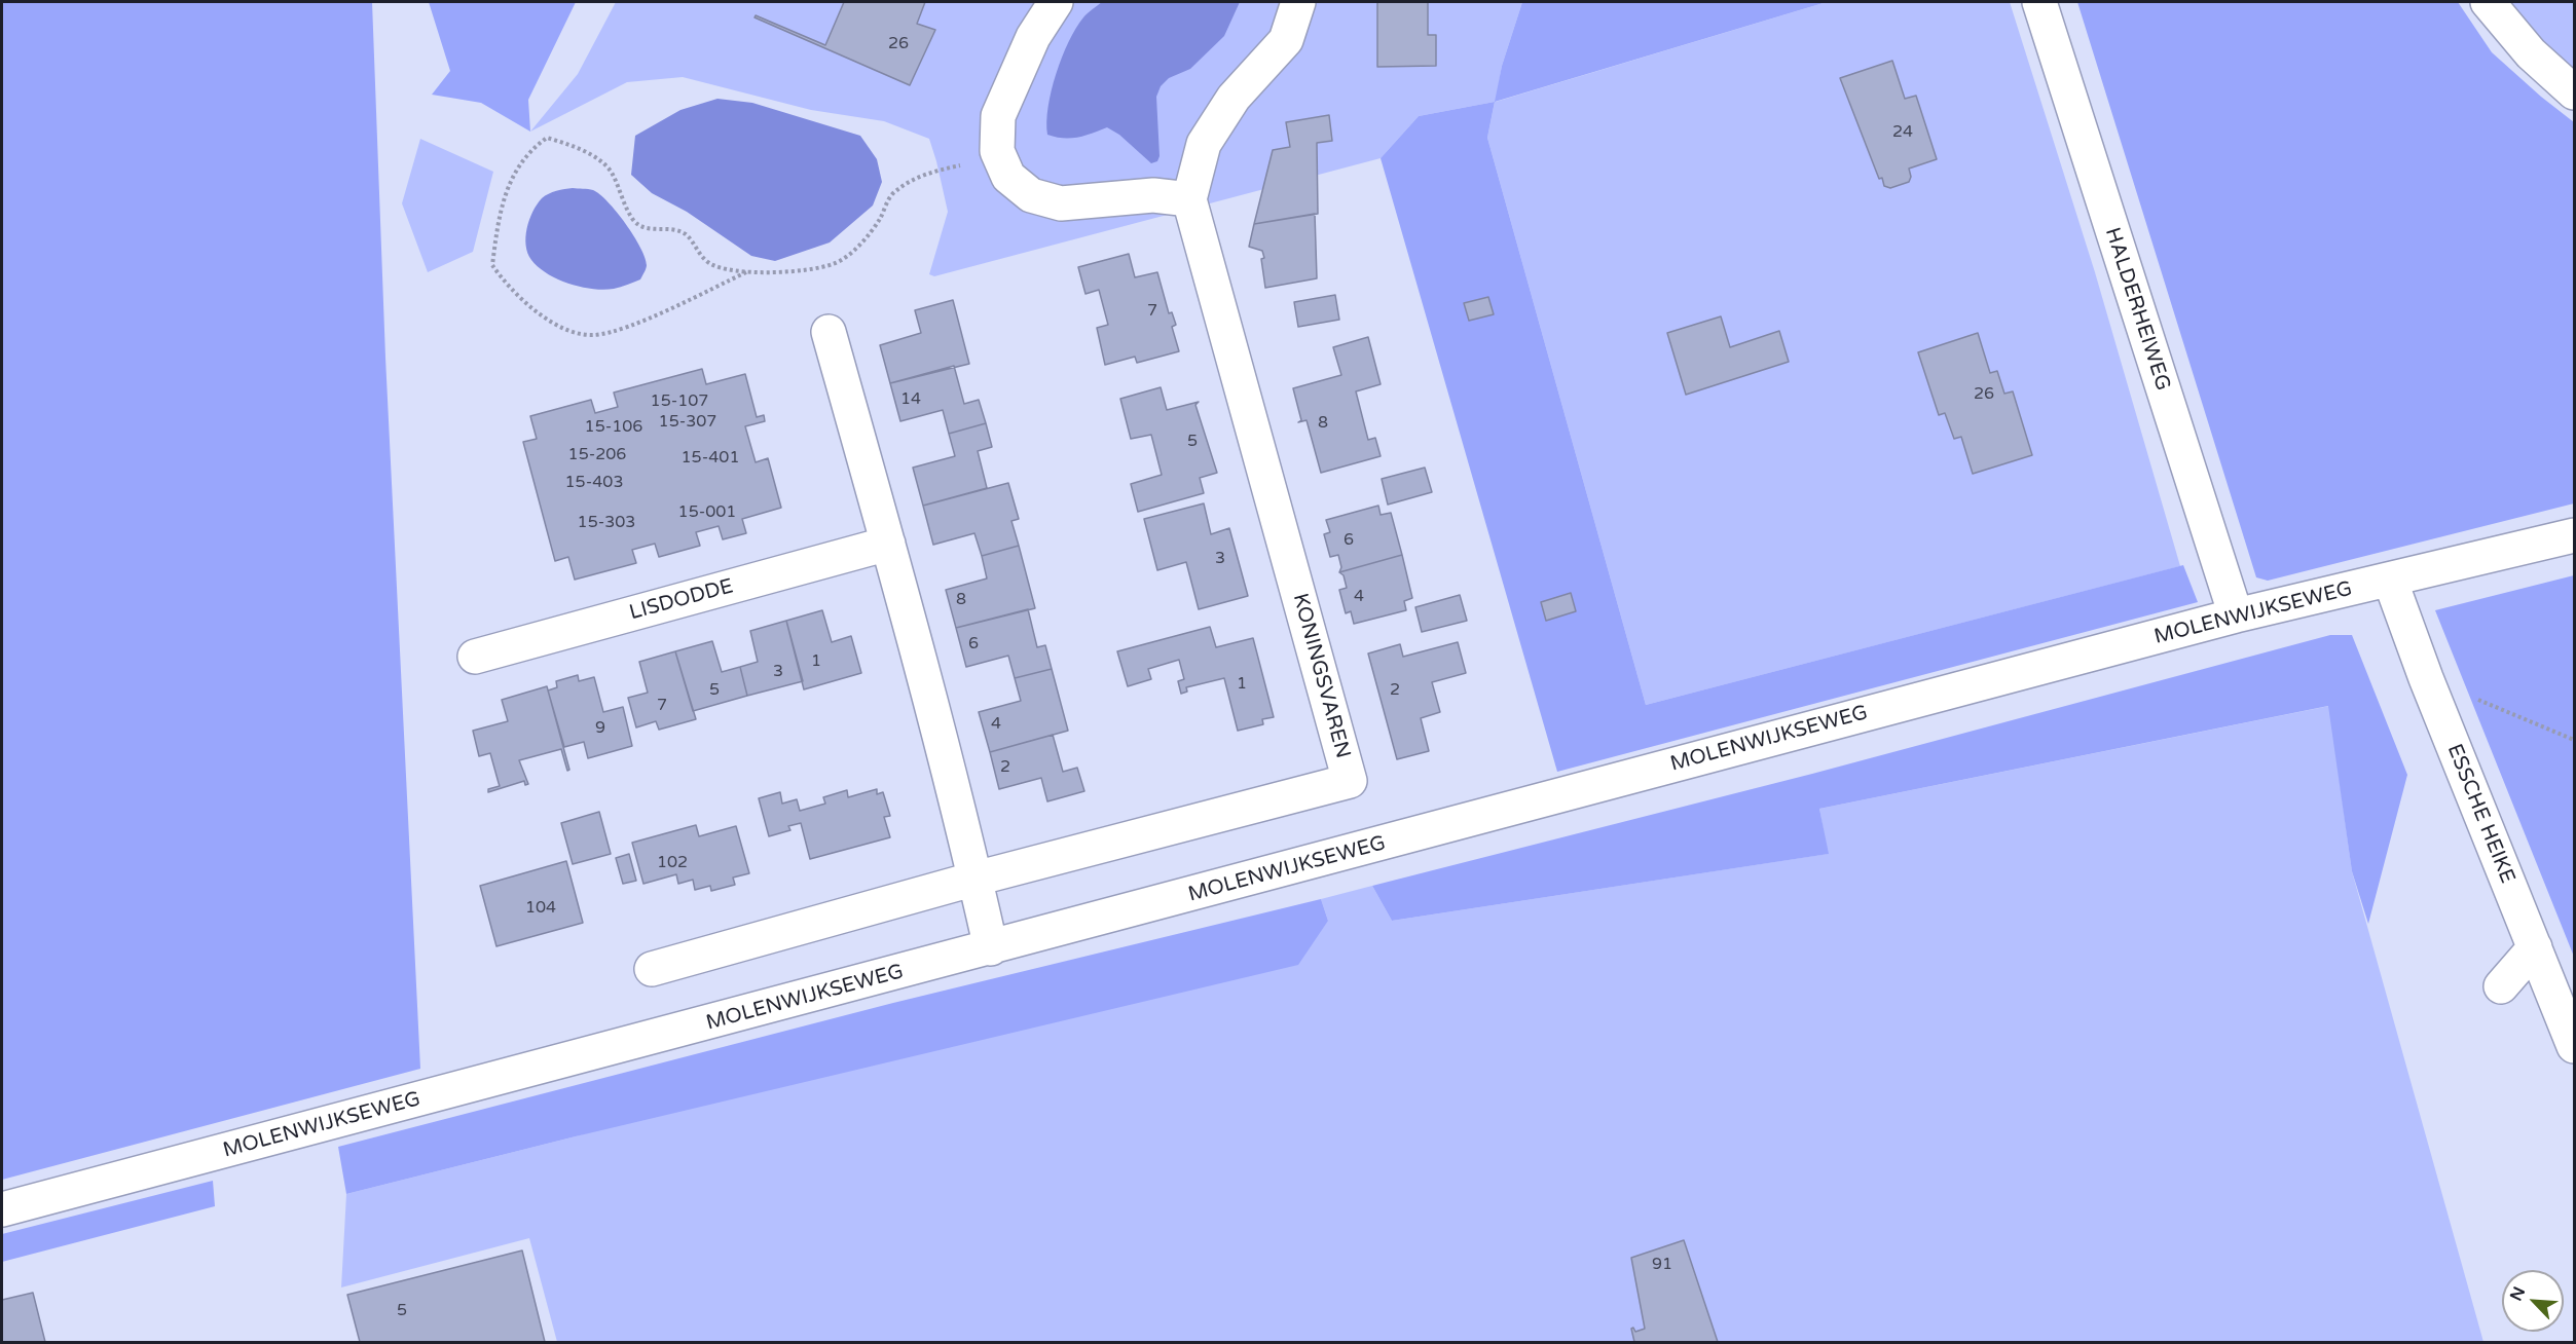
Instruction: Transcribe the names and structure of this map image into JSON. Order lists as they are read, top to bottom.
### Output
{
  "streets": {
    "street": [
      "HALDERHEIWEG",
      "LISDODDE",
      "MOLENWIJKSEWEG",
      "KONINGSVAREN",
      "ESSCHE HEIKE"
    ]
  },
  "crossings": [
    ["HALDERHEIWEG", "MOLENWIJKSEWEG"],
    ["MOLENWIJKSEWEG", "ESSCHE HEIKE"]
  ],
  "house_numbers": [
    "26",
    "24",
    "7",
    "26",
    "14",
    "15-107",
    "15-307",
    "8",
    "15-106",
    "5",
    "15-206",
    "15-401",
    "15-403",
    "15-001",
    "15-303",
    "6",
    "3",
    "4",
    "8",
    "6",
    "1",
    "3",
    "1",
    "5",
    "2",
    "7",
    "4",
    "9",
    "2",
    "102",
    "104",
    "91",
    "5"
  ],
  "north": "top left"
}
